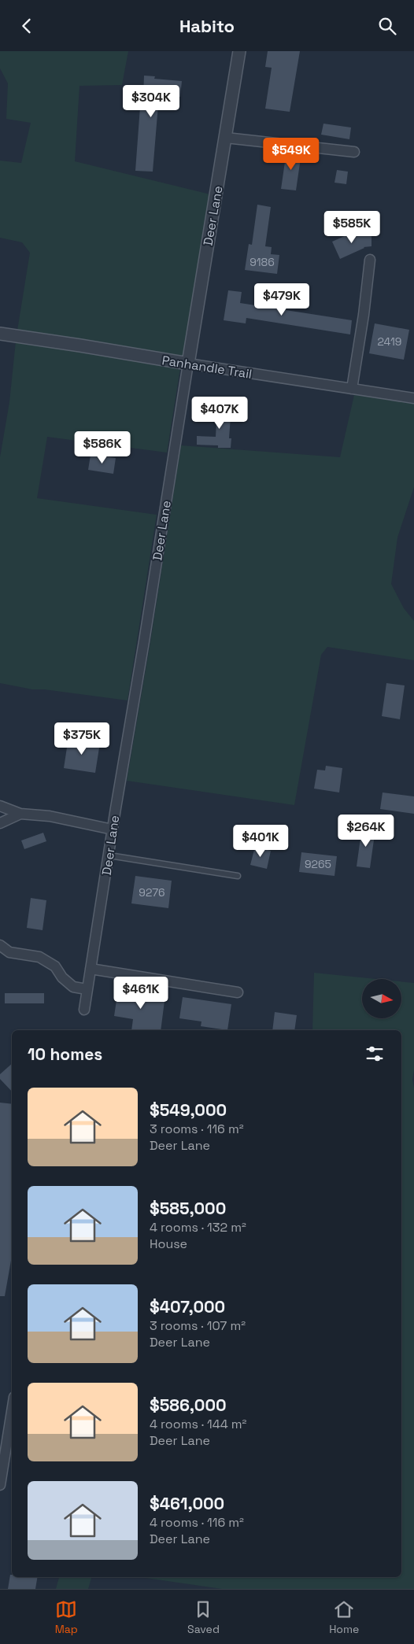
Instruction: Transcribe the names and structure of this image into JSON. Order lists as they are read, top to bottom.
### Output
{
  "streets": {
    "street": ["Deer Lane", "Panhandle Trail"]
  },
  "crossings": [
    ["Deer Lane", "Panhandle Trail"]
  ],
  "house_numbers": [
    "9186",
    "2419",
    "9265",
    "9276"
  ],
  "north": "right",
  "page": {
    "header": "Habito",
    "price": [
      "$304K",
      "$549K",
      "$585K",
      "$479K",
      "$407K",
      "$586K",
      "$375K",
      "$264K",
      "$401K",
      "$461K"
    ],
    "heading": "10 homes",
    "list": [
      {
        "name": "$549,000",
        "note": "3 rooms · 116 m² · Deer Lane"
      },
      {
        "name": "$585,000",
        "note": "4 rooms · 132 m² · House"
      },
      {
        "name": "$407,000",
        "note": "3 rooms · 107 m² · Deer Lane"
      },
      {
        "name": "$586,000",
        "note": "4 rooms · 144 m² · Deer Lane"
      },
      {
        "name": "$461,000",
        "note": "4 rooms · 116 m² · Deer Lane"
      }
    ],
    "tabs": ["Map", "Saved", "Home"]
  }
}
